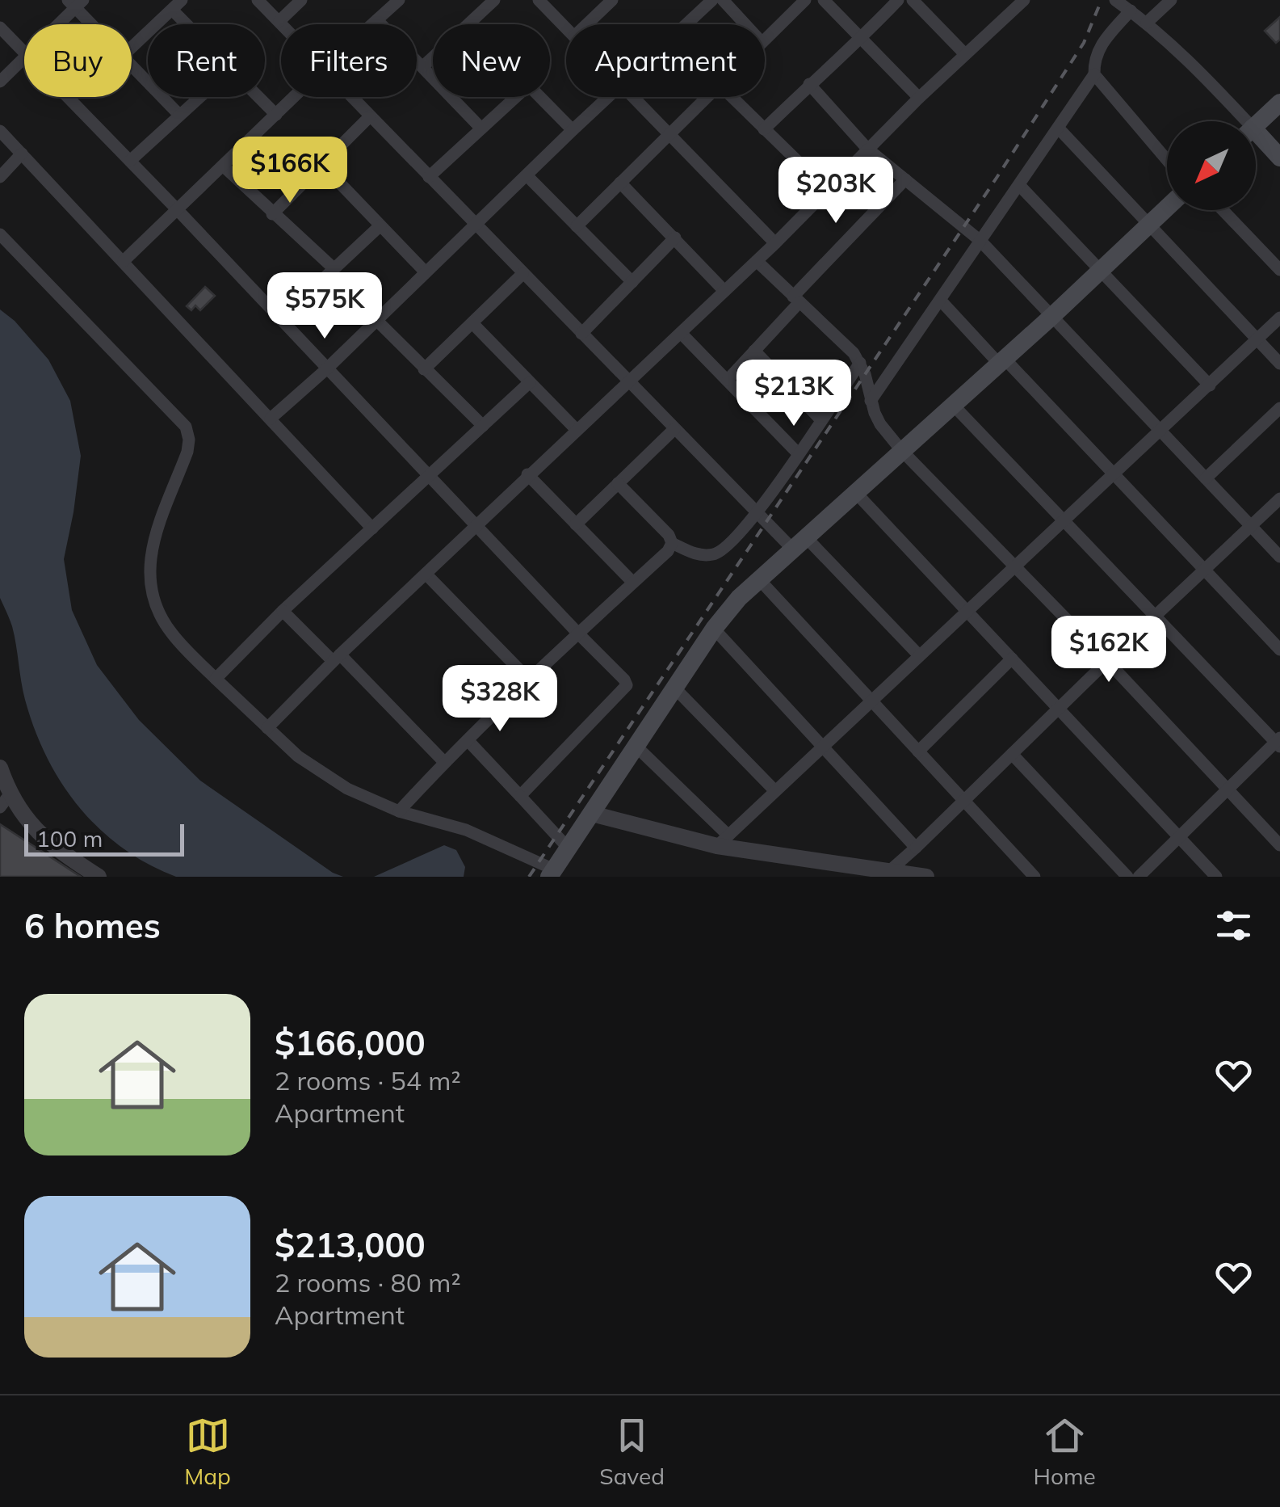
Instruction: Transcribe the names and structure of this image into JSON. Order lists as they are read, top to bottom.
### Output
{
  "scale_bar": "100 m",
  "north": "bottom left",
  "page": {
    "chip": [
      "Buy",
      "Rent",
      "Filters",
      "New",
      "Apartment"
    ],
    "price": [
      "$166K",
      "$203K",
      "$575K",
      "$213K",
      "$162K",
      "$328K"
    ],
    "scale": "100 m",
    "heading": "6 homes",
    "list": [
      {
        "name": "$166,000",
        "note": "2 rooms · 54 m² · Apartment"
      },
      {
        "name": "$213,000",
        "note": "2 rooms · 80 m² · Apartment"
      }
    ],
    "tabs": ["Map", "Saved", "Home"]
  }
}
